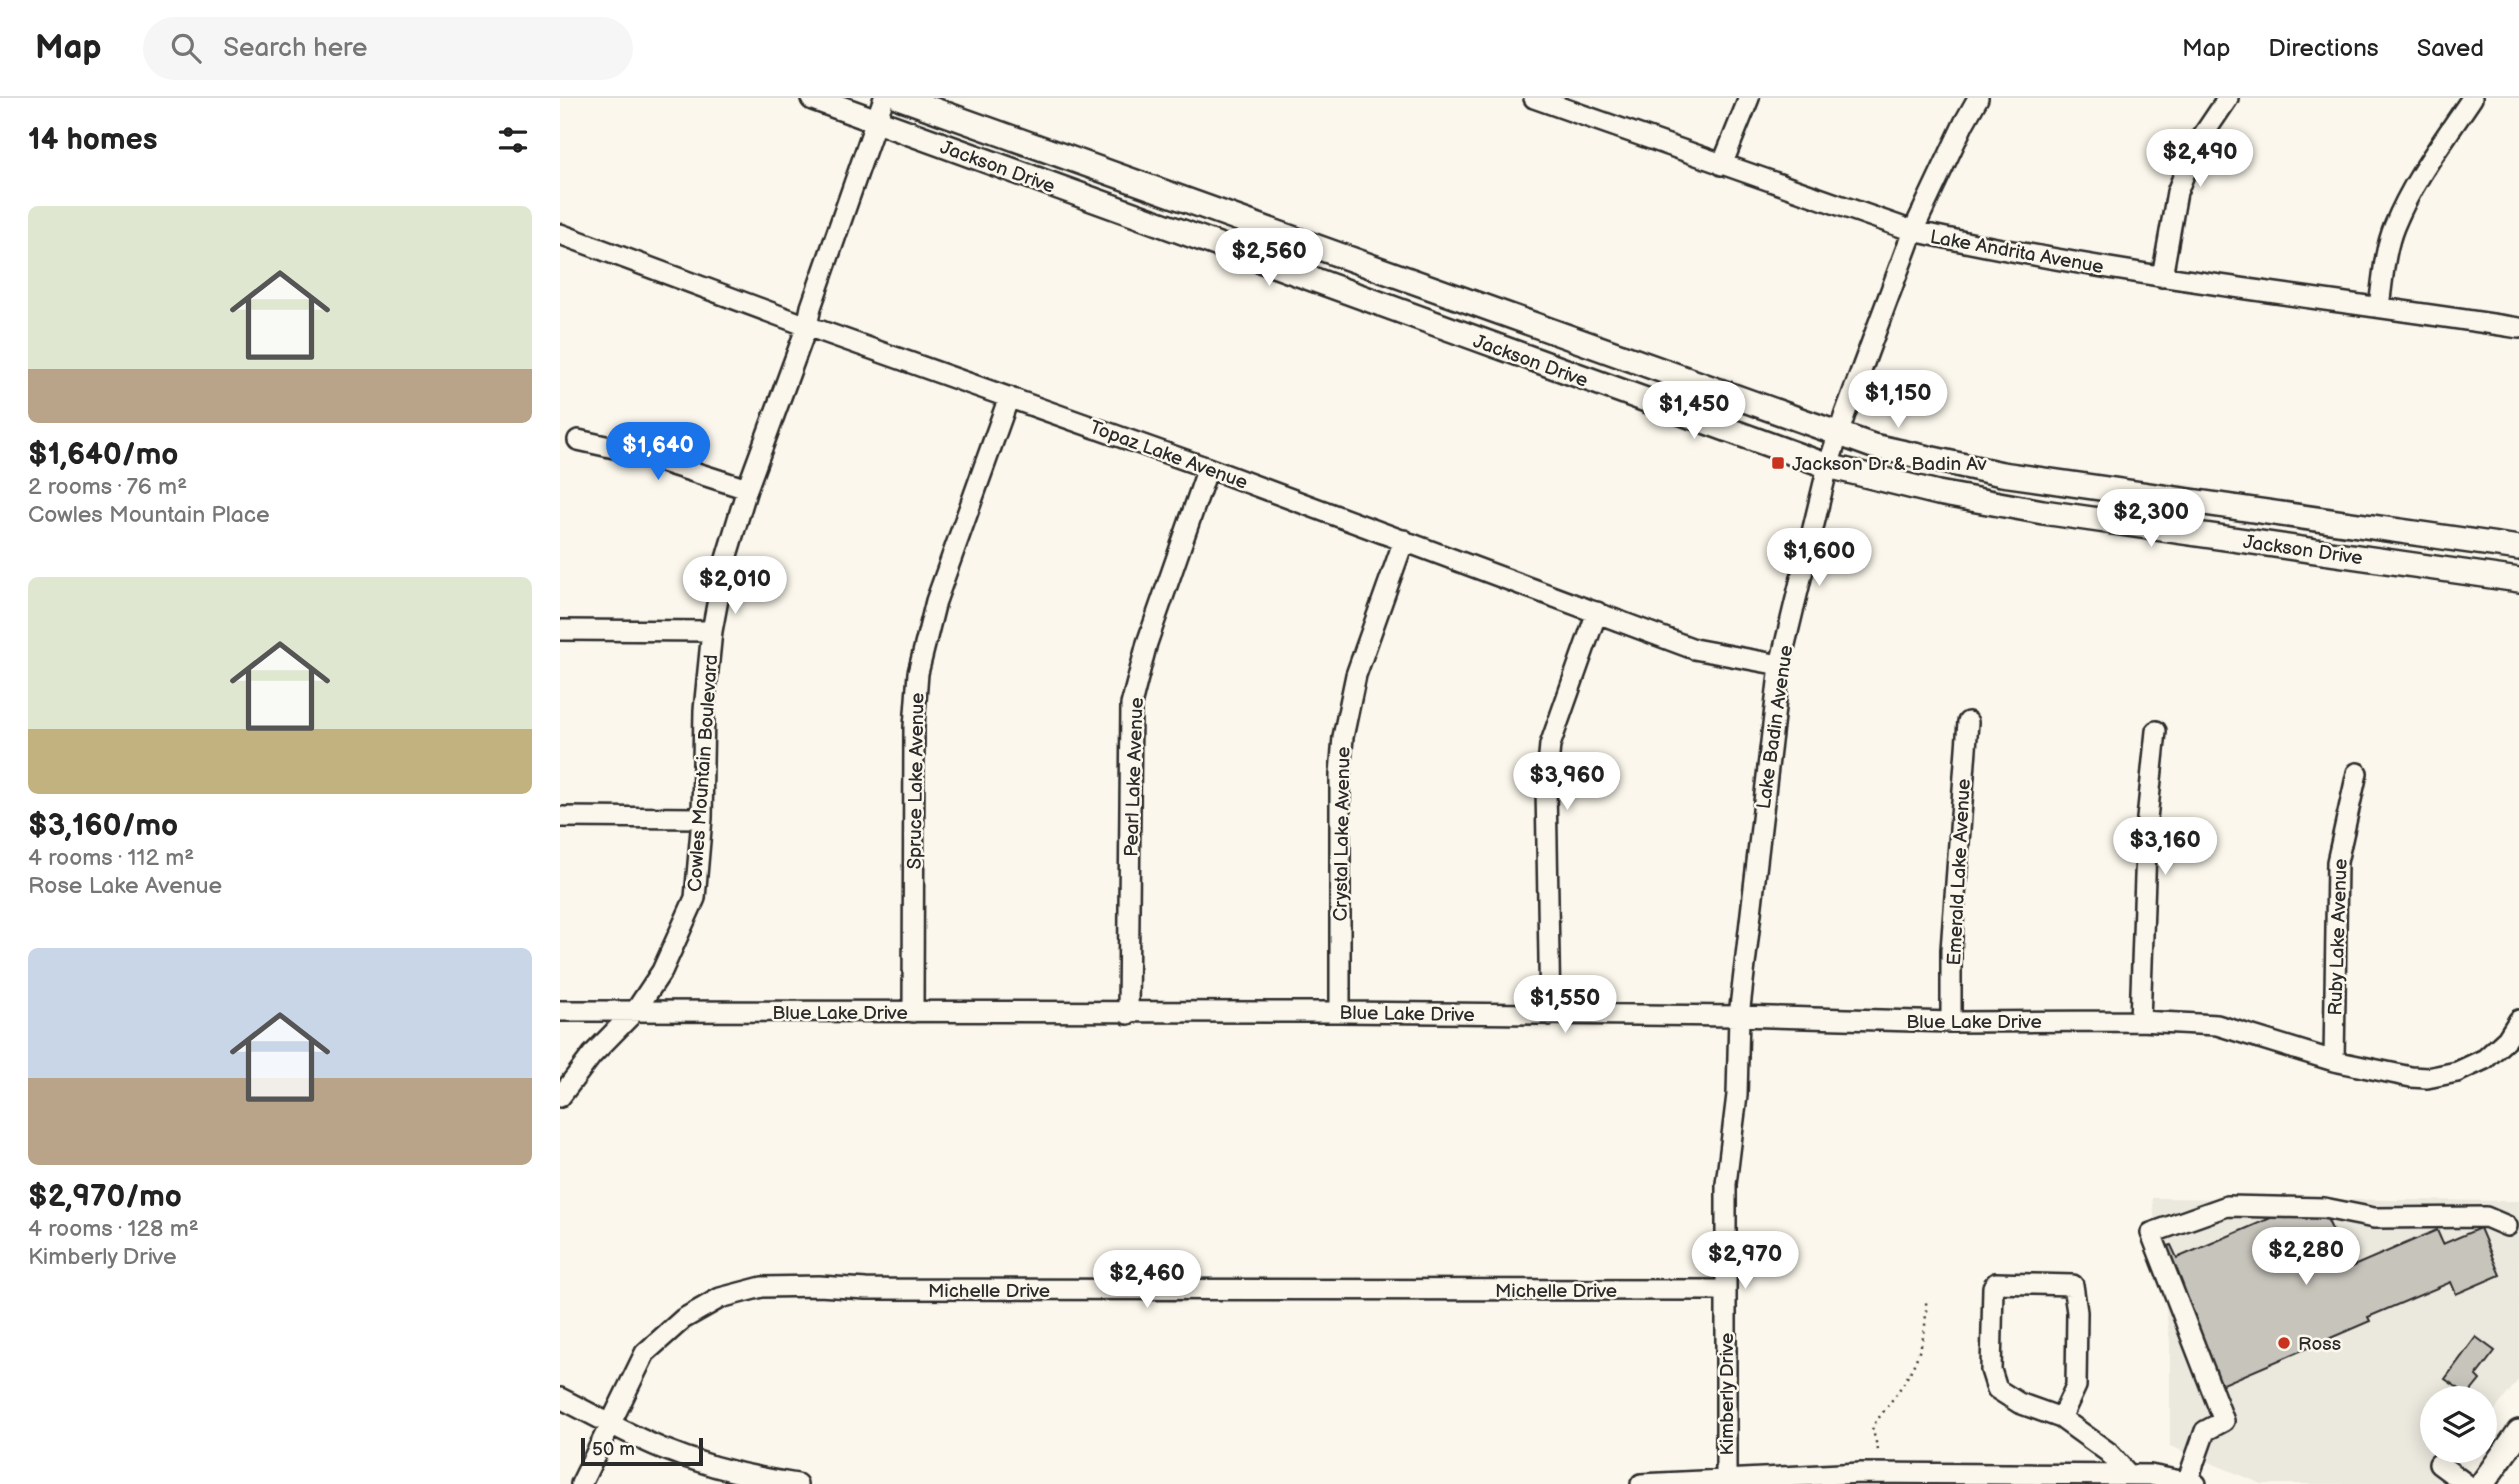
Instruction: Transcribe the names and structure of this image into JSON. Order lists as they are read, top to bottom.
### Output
{
  "streets": {
    "main road": ["Jackson Drive"],
    "street": [
      "Lake Andrita Avenue",
      "Topaz Lake Avenue",
      "Lake Badin Avenue",
      "Cowles Mountain Boulevard",
      "Pearl Lake Avenue",
      "Spruce Lake Avenue",
      "Crystal Lake Avenue",
      "Emerald Lake Avenue",
      "Ruby Lake Avenue",
      "Blue Lake Drive",
      "Michelle Drive",
      "Kimberly Drive"
    ]
  },
  "crossings": [
    ["Jackson Drive", "Lake Badin Avenue"],
    ["Jackson Drive", "Cowles Mountain Boulevard"],
    ["Lake Andrita Avenue", "Lake Badin Avenue"],
    ["Topaz Lake Avenue", "Lake Badin Avenue"],
    ["Topaz Lake Avenue", "Cowles Mountain Boulevard"],
    ["Topaz Lake Avenue", "Pearl Lake Avenue"],
    ["Topaz Lake Avenue", "Spruce Lake Avenue"],
    ["Topaz Lake Avenue", "Crystal Lake Avenue"],
    ["Lake Badin Avenue", "Blue Lake Drive"],
    ["Lake Badin Avenue", "Kimberly Drive"],
    ["Cowles Mountain Boulevard", "Blue Lake Drive"],
    ["Pearl Lake Avenue", "Blue Lake Drive"],
    ["Spruce Lake Avenue", "Blue Lake Drive"],
    ["Crystal Lake Avenue", "Blue Lake Drive"],
    ["Emerald Lake Avenue", "Blue Lake Drive"],
    ["Ruby Lake Avenue", "Blue Lake Drive"],
    ["Michelle Drive", "Kimberly Drive"]
  ],
  "places": {
    "transit": ["Jackson Dr & Badin Av"],
    "other": ["Ross"]
  },
  "scale_bar": "50 m",
  "page": {
    "header": "Map",
    "search": "Search here",
    "nav": ["Map", "Directions", "Saved"],
    "heading": "14 homes",
    "price": [
      "$2,490",
      "$2,560",
      "$1,150",
      "$1,450",
      "$1,640",
      "$2,300",
      "$1,600",
      "$2,010",
      "$3,960",
      "$3,160",
      "$1,550",
      "$2,280",
      "$2,970",
      "$2,460"
    ],
    "list": [
      {
        "name": "$1,640/mo",
        "note": "2 rooms · 76 m² · Cowles Mountain Place"
      },
      {
        "name": "$3,160/mo",
        "note": "4 rooms · 112 m² · Rose Lake Avenue"
      },
      {
        "name": "$2,970/mo",
        "note": "4 rooms · 128 m² · Kimberly Drive"
      }
    ],
    "scale": "50 m"
  }
}
